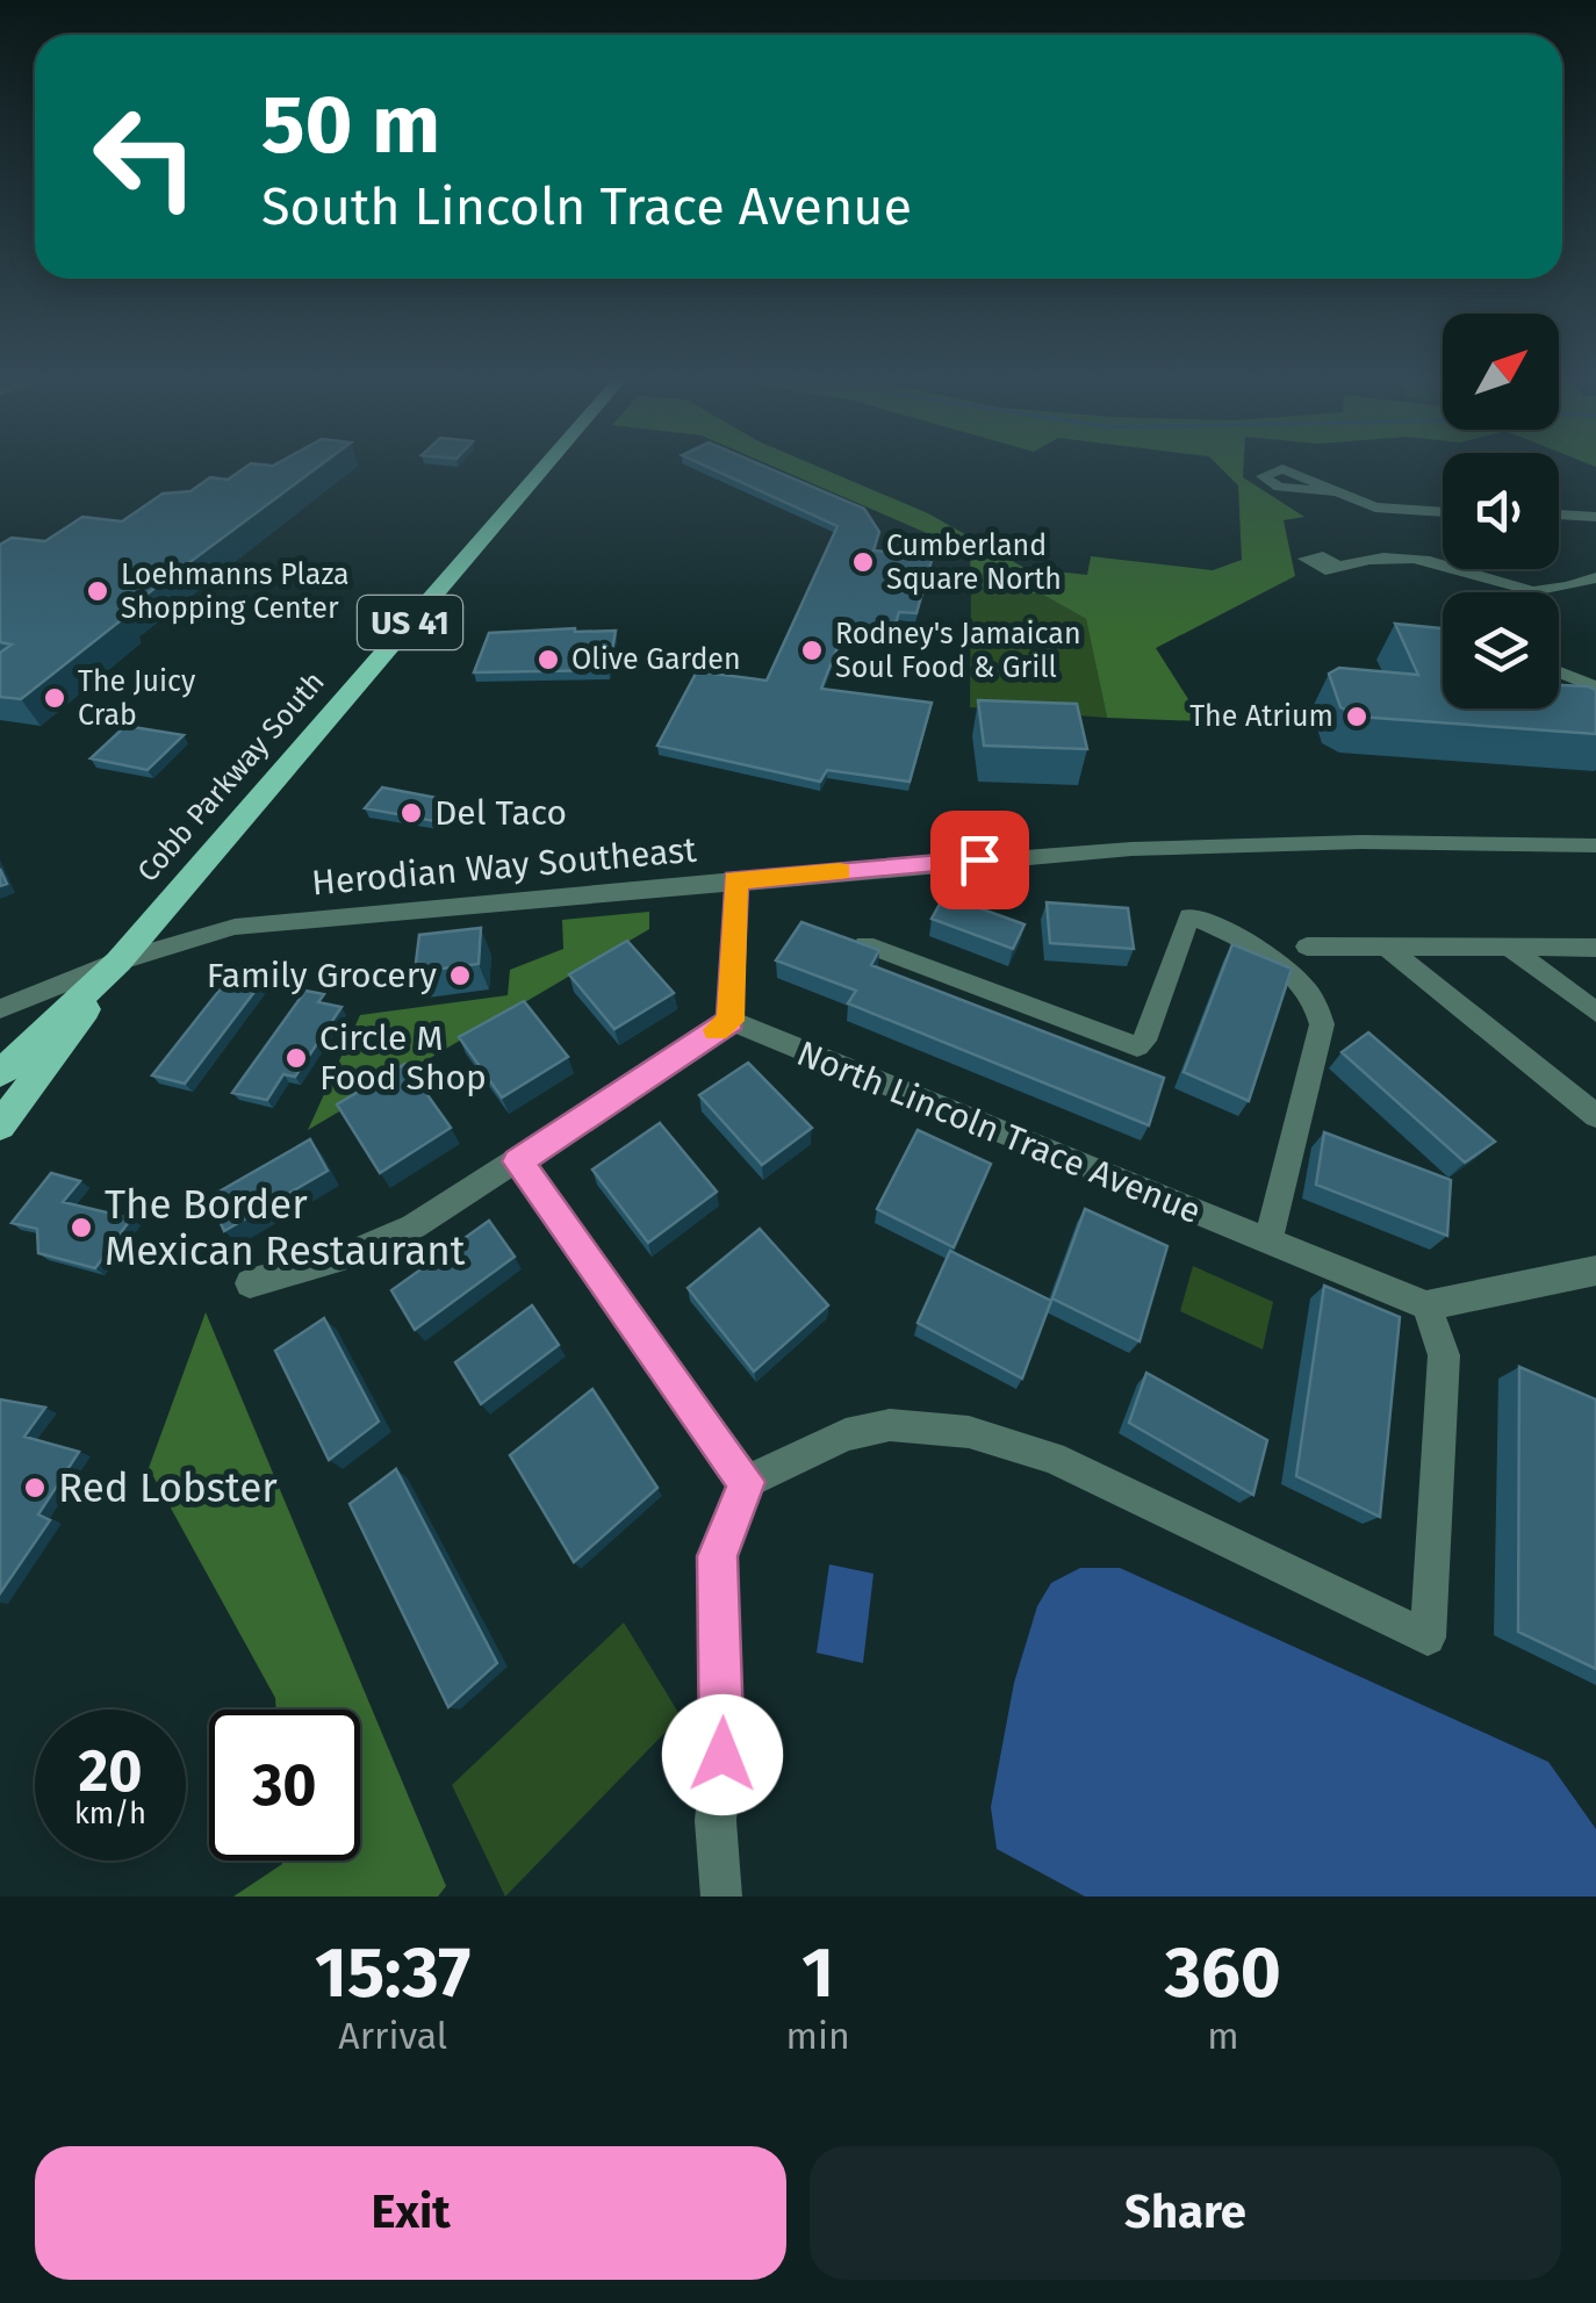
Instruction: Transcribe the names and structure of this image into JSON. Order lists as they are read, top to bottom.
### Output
{
  "streets": {
    "main road": ["US 41", "Cobb Parkway South"],
    "street": ["Herodian Way Southeast", "North Lincoln Trace Avenue"]
  },
  "crossings": [
    ["Cobb Parkway South", "Herodian Way Southeast"]
  ],
  "places": [
    "Cumberland Square North",
    "Loehmanns Plaza Shopping Center",
    "Rodney's Jamaican Soul Food & Grill",
    "Olive Garden",
    "The Juicy Crab",
    "The Atrium",
    "Del Taco",
    "Family Grocery",
    "Circle M Food Shop",
    "The Border Mexican Restaurant",
    "Red Lobster"
  ],
  "north": "top right",
  "page": {
    "turn": ["50 m", "South Lincoln Trace Avenue"],
    "speed": "20 km/h",
    "limit": "30",
    "eta": [
      "15:37",
      "Arrival",
      "1",
      "min",
      "360",
      "m"
    ],
    "buttons": ["Exit", "Share"]
  }
}
